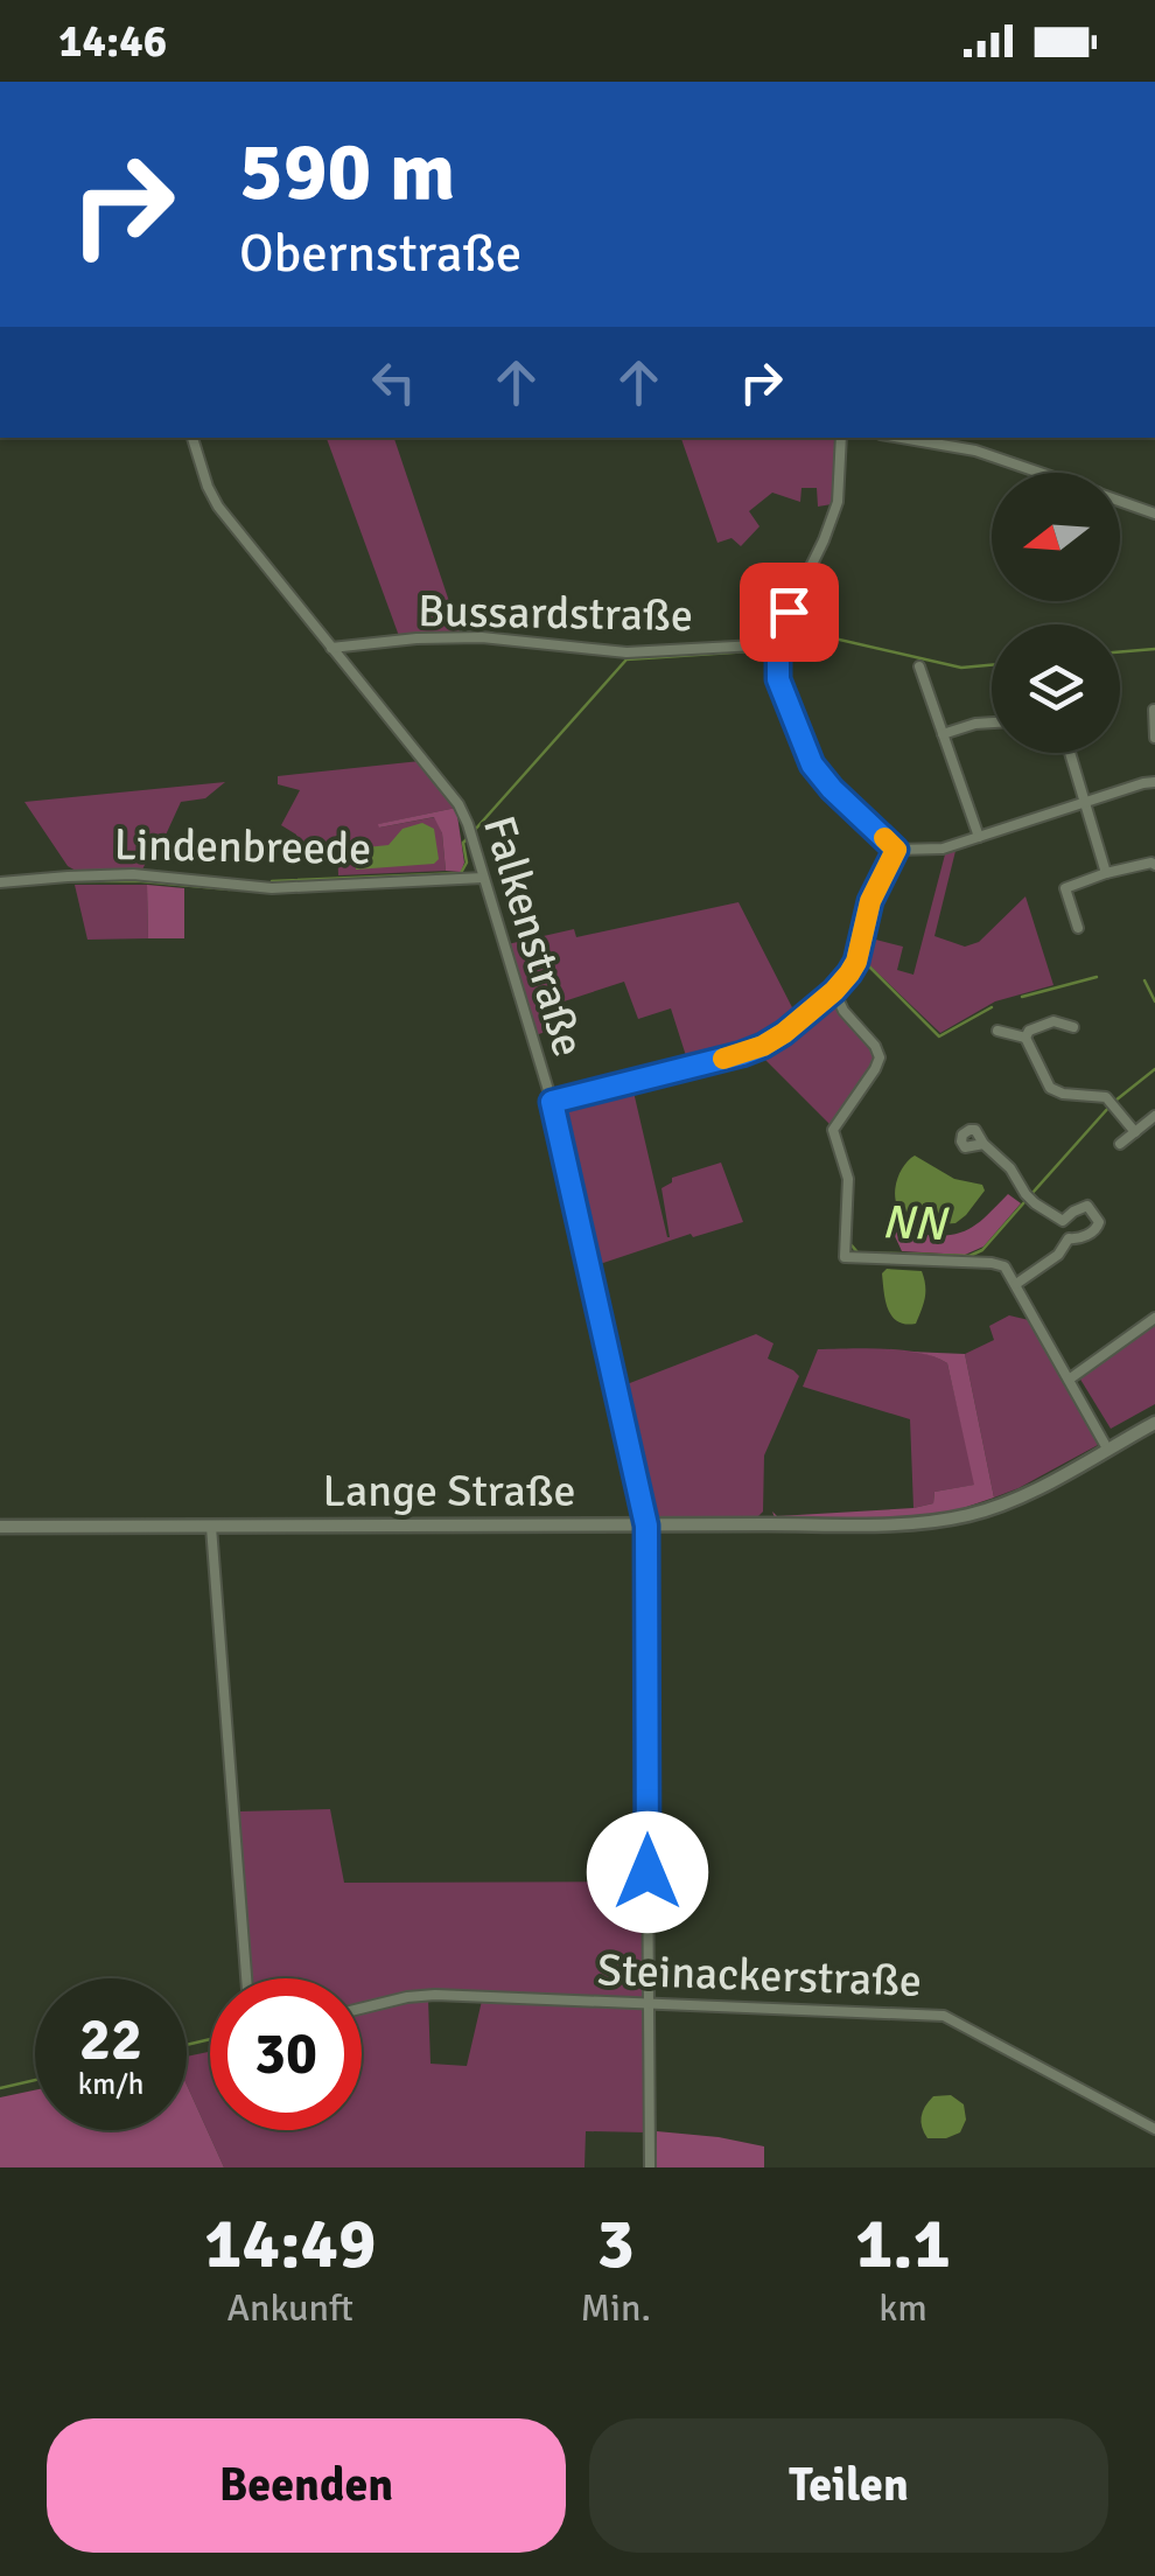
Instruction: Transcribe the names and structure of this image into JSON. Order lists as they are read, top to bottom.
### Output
{
  "streets": {
    "street": [
      "Bussardstraße",
      "Lindenbreede",
      "Falkenstraße",
      "Lange Straße",
      "Steinackerstraße"
    ]
  },
  "crossings": [
    ["Bussardstraße", "Falkenstraße"],
    ["Lindenbreede", "Falkenstraße"],
    ["Falkenstraße", "Lange Straße"],
    ["Falkenstraße", "Steinackerstraße"]
  ],
  "water": ["NN"],
  "north": "left",
  "page": {
    "status": "14:46",
    "turn": ["590 m", "Obernstraße"],
    "speed": "22 km/h",
    "limit": "30",
    "eta": [
      "14:49",
      "Ankunft",
      "3",
      "Min.",
      "1.1",
      "km"
    ],
    "buttons": ["Beenden", "Teilen"]
  }
}
